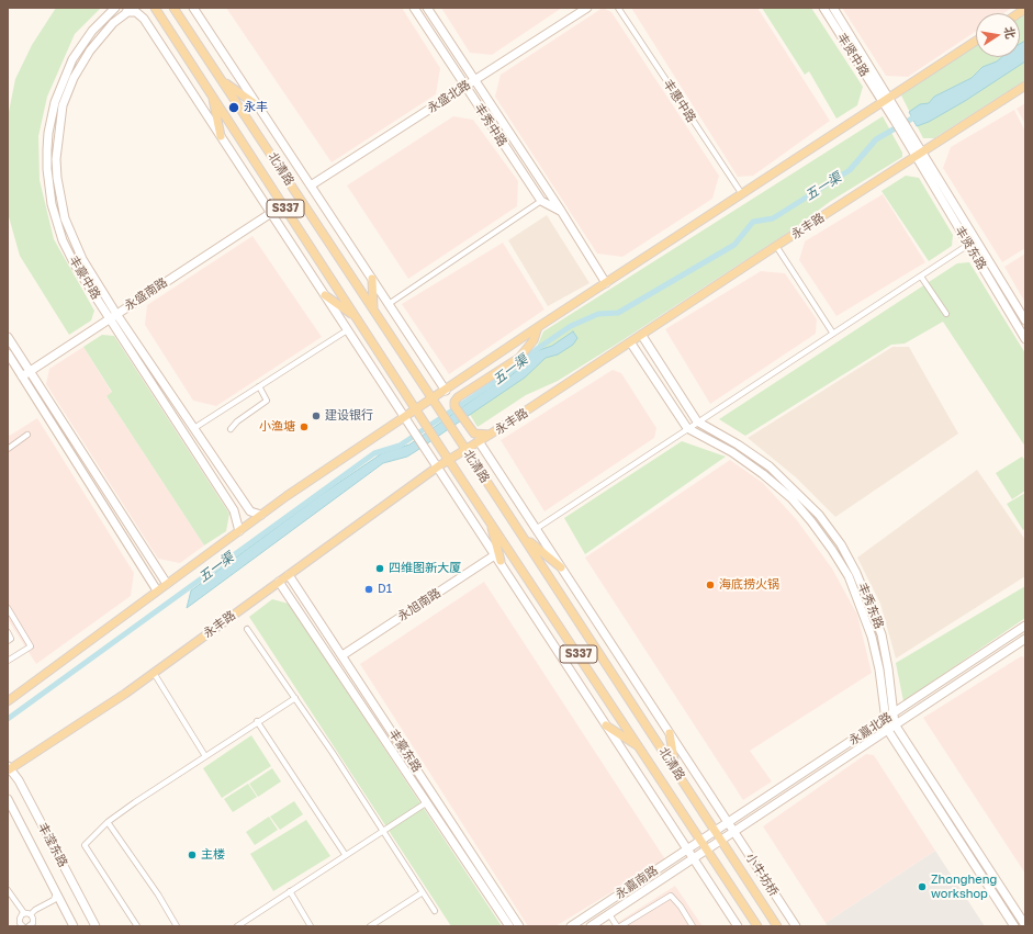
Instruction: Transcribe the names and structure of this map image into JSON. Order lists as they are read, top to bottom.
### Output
{
  "streets": {
    "main road": ["北清路", "S337", "永丰路"],
    "street": [
      "丰贤中路",
      "永盛北路",
      "丰惠中路",
      "丰秀中路",
      "丰贤东路",
      "丰豪中路",
      "永盛南路",
      "永旭南路",
      "丰秀东路",
      "永嘉北路",
      "丰豪东路",
      "丰滢东路",
      "小牛坊桥",
      "永嘉南路"
    ]
  },
  "crossings": [
    ["永盛北路", "丰秀中路"],
    ["永盛北路", "北清路"],
    ["北清路", "永丰路"],
    ["北清路", "永嘉北路"],
    ["北清路", "小牛坊桥"],
    ["北清路", "永嘉南路"],
    ["永丰路", "丰贤东路"],
    ["永丰路", "丰秀东路"],
    ["永丰路", "丰豪东路"],
    ["永丰路", "丰滢东路"],
    ["丰豪中路", "永盛南路"],
    ["永旭南路", "丰豪东路"],
    ["丰秀东路", "永嘉北路"],
    ["永嘉北路", "小牛坊桥"],
    ["永嘉北路", "永嘉南路"]
  ],
  "water": ["五一渠"],
  "places": [
    "永丰",
    "建设银行",
    "小渔塘",
    "四维图新大厦",
    "海底捞火锅",
    "D1",
    "主楼",
    "Zhongheng workshop"
  ],
  "north": "right"
}
